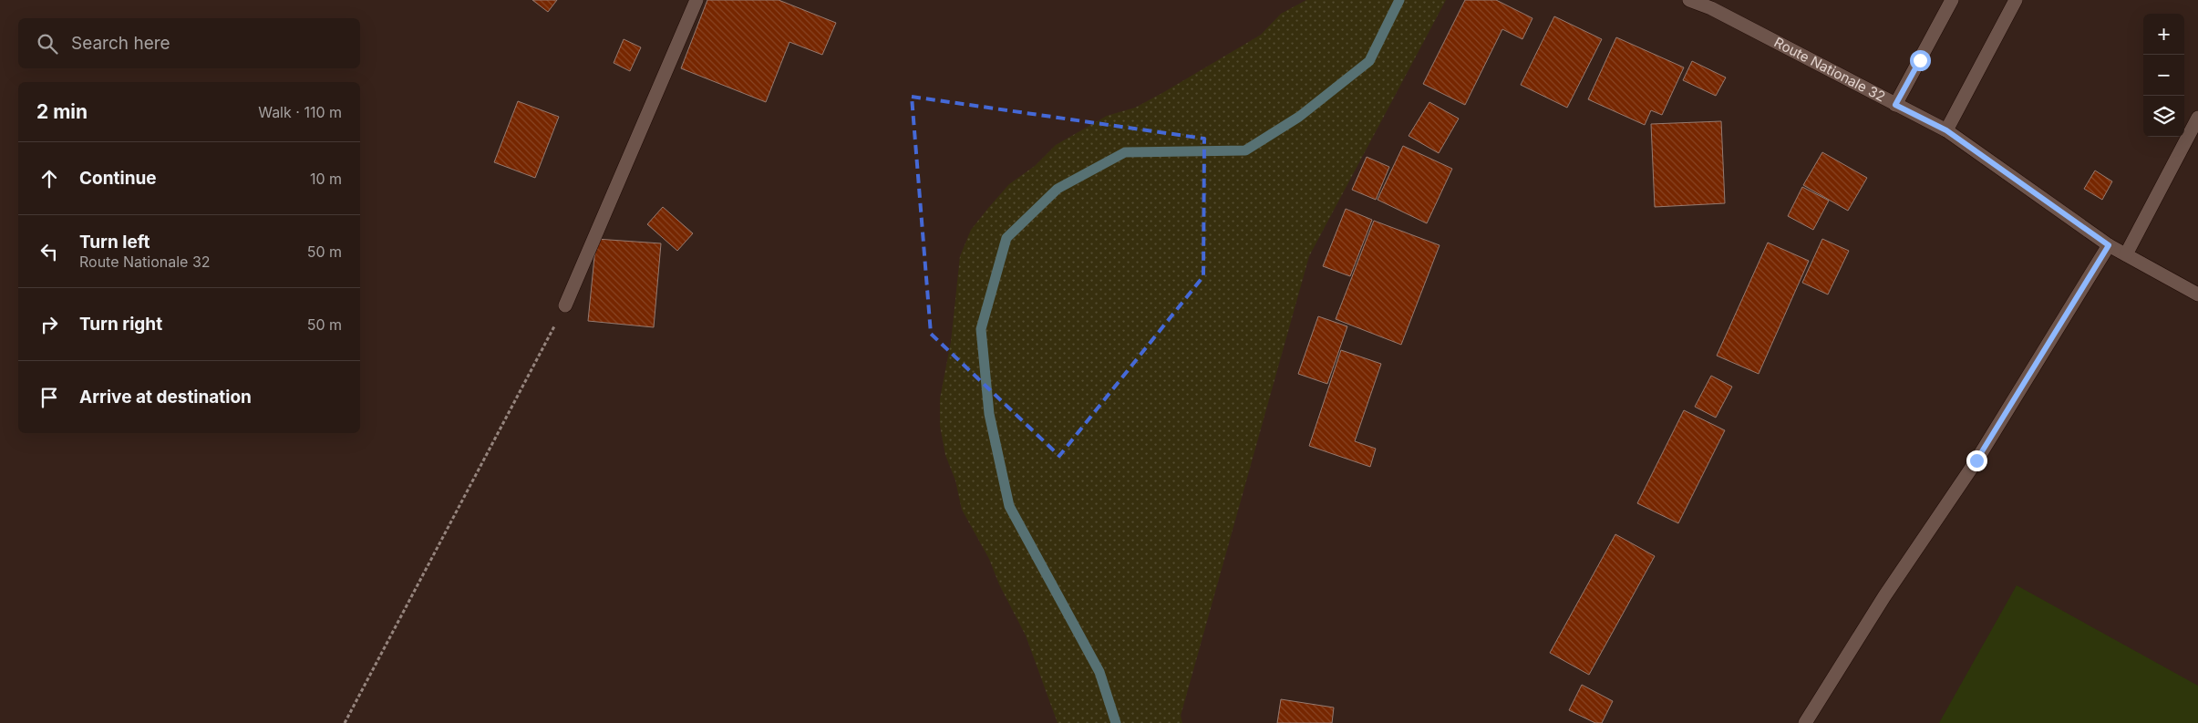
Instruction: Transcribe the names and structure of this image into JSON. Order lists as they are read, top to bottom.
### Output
{
  "streets": {
    "street": ["Route Nationale 32"]
  },
  "page": {
    "map_buttons": ["+", "−"],
    "search": "Search here",
    "heading": ["2 min", "Walk · 110 m"],
    "list": [
      ["Continue", "10 m"],
      ["Turn left", "Route Nationale 32", "50 m"],
      ["Turn right", "50 m"],
      "Arrive at destination"
    ]
  }
}
